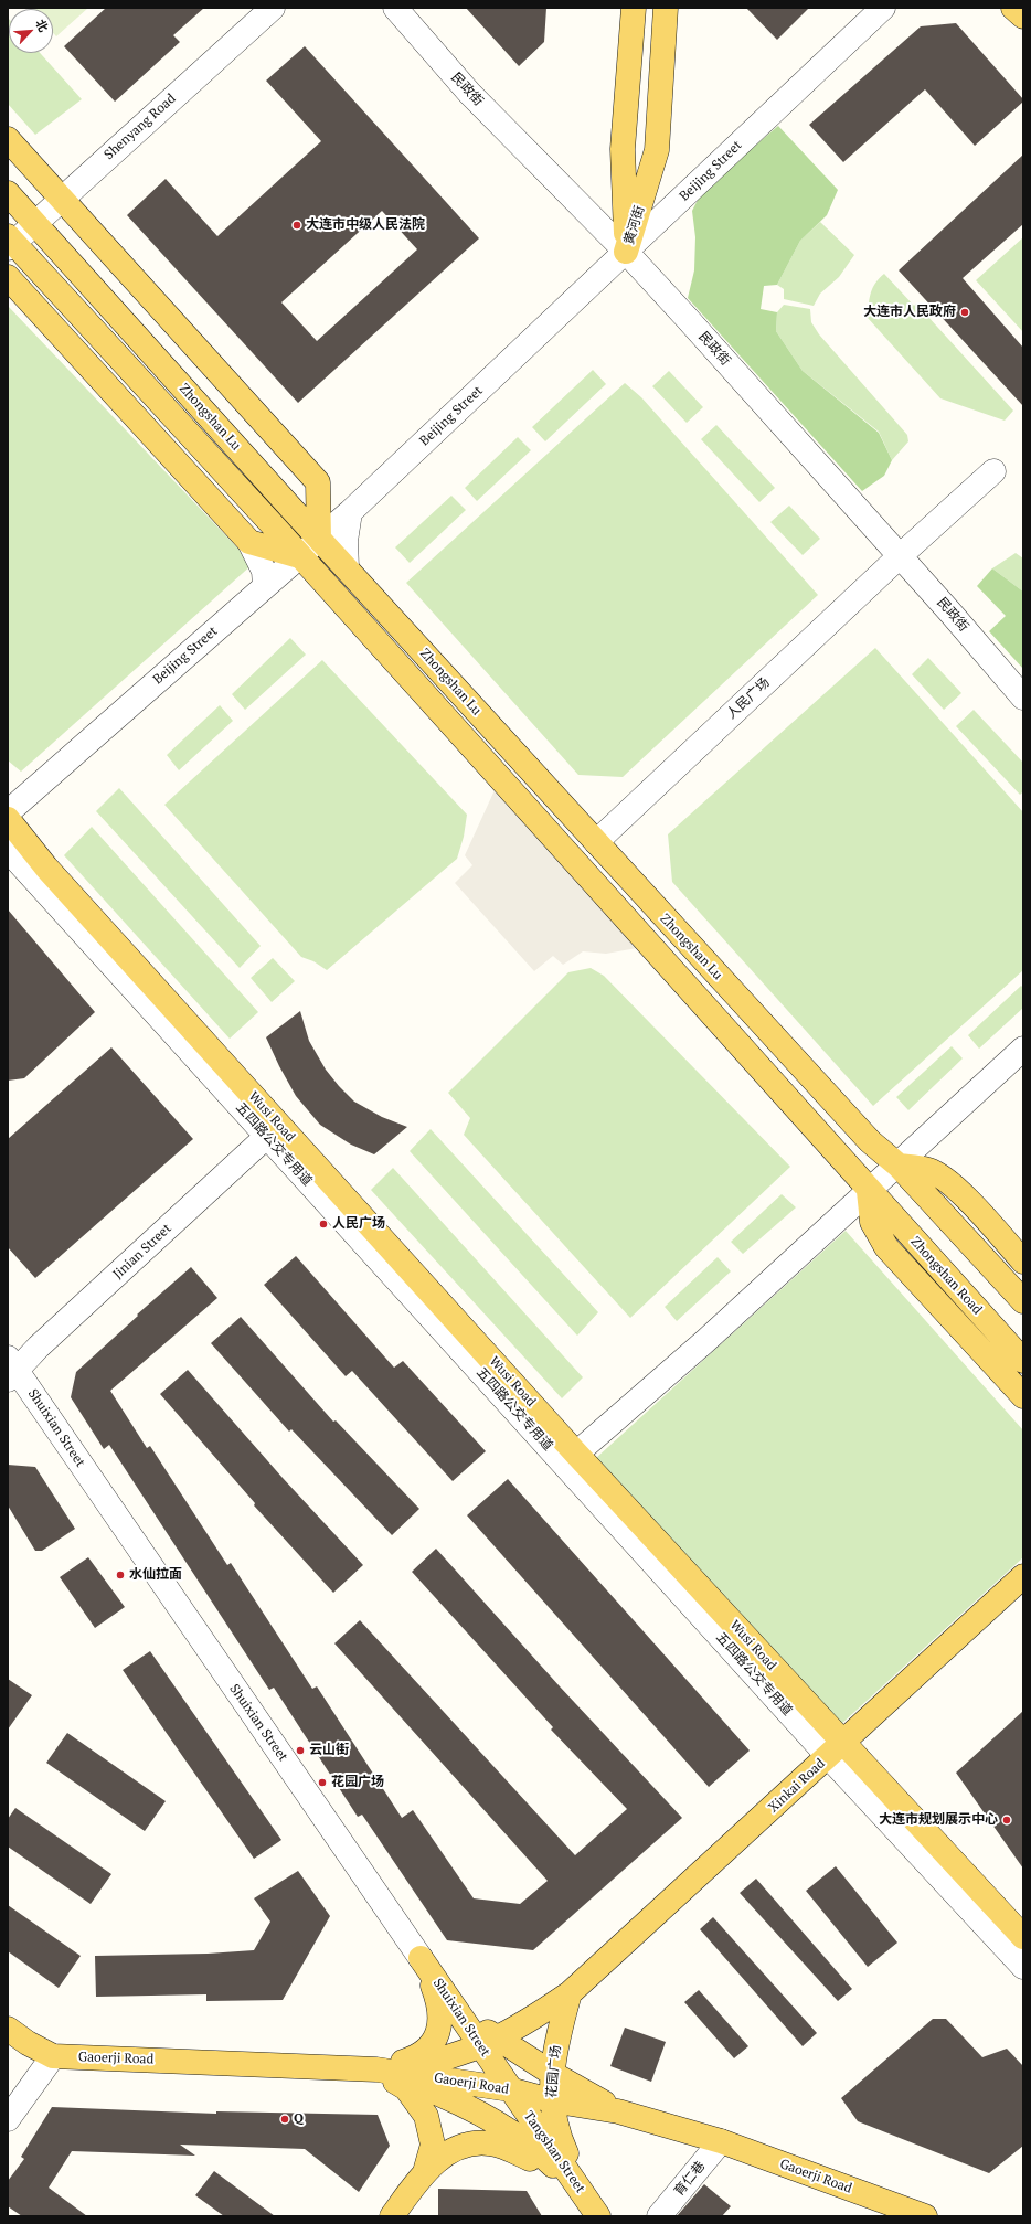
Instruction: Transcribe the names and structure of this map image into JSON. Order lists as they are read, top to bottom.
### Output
{
  "streets": {
    "main road": [
      "黄河街",
      "Zhongshan Lu",
      "Wusi Road",
      "Zhongshan Road",
      "Shuixian Street",
      "Xinkai Road",
      "Gaoerji Road",
      "花园广场",
      "Tangshan Street"
    ],
    "street": [
      "民政街",
      "Shenyang Road",
      "Beijing Street",
      "人民广场",
      "五四路公交专用道",
      "Jinian Street",
      "育仁巷"
    ]
  },
  "crossings": [
    ["民政街", "Beijing Street"],
    ["民政街", "黄河街"],
    ["民政街", "人民广场"],
    ["Shenyang Road", "Zhongshan Lu"],
    ["Beijing Street", "黄河街"],
    ["Beijing Street", "Zhongshan Lu"],
    ["Zhongshan Lu", "人民广场"],
    ["Zhongshan Lu", "Zhongshan Road"],
    ["Wusi Road", "五四路公交专用道"],
    ["Wusi Road", "Jinian Street"],
    ["Wusi Road", "Xinkai Road"],
    ["五四路公交专用道", "Jinian Street"],
    ["五四路公交专用道", "Xinkai Road"],
    ["Jinian Street", "Shuixian Street"],
    ["Shuixian Street", "Xinkai Road"],
    ["Shuixian Street", "Gaoerji Road"],
    ["Shuixian Street", "Tangshan Street"],
    ["Xinkai Road", "Gaoerji Road"],
    ["Xinkai Road", "花园广场"],
    ["Gaoerji Road", "花园广场"],
    ["Gaoerji Road", "Tangshan Street"],
    ["Gaoerji Road", "育仁巷"],
    ["花园广场", "Tangshan Street"]
  ],
  "places": [
    "大连市中级人民法院",
    "大连市人民政府",
    "人民广场",
    "水仙拉面",
    "云山街",
    "花园广场",
    "大连市规划展示中心",
    "Q"
  ],
  "north": "top right"
}
